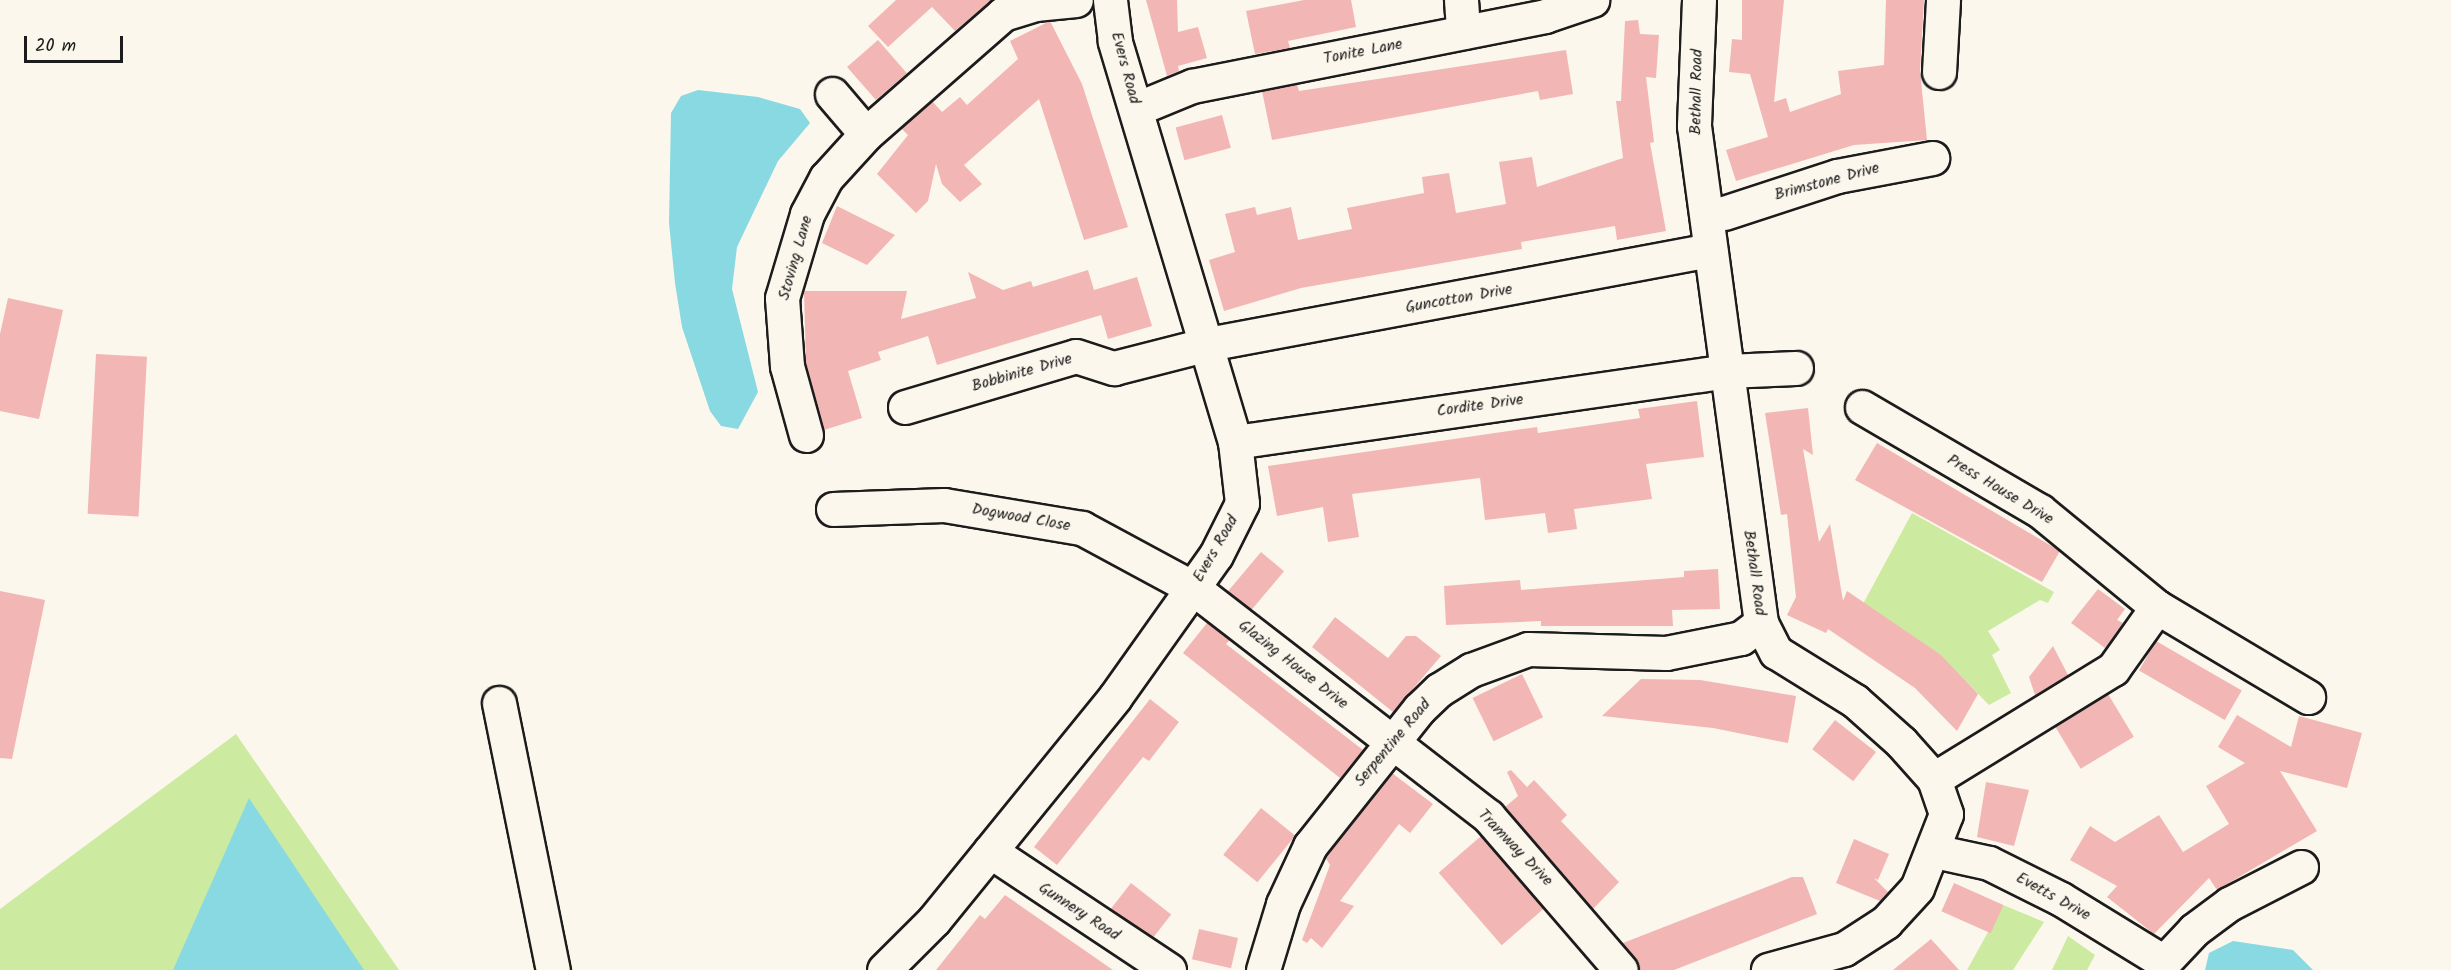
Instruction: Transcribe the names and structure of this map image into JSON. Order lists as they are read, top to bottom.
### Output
{
  "streets": {
    "street": [
      "Tonite Lane",
      "Evers Road",
      "Bethall Road",
      "Brimstone Drive",
      "Stoving Lane",
      "Guncotton Drive",
      "Bobbinite Drive",
      "Cordite Drive",
      "Press House Drive",
      "Dogwood Close",
      "Glazing House Drive",
      "Serpentine Road",
      "Tramway Drive",
      "Evetts Drive",
      "Gunnery Road"
    ]
  },
  "crossings": [
    ["Tonite Lane", "Evers Road"],
    ["Evers Road", "Guncotton Drive"],
    ["Evers Road", "Bobbinite Drive"],
    ["Evers Road", "Cordite Drive"],
    ["Evers Road", "Dogwood Close"],
    ["Evers Road", "Glazing House Drive"],
    ["Evers Road", "Gunnery Road"],
    ["Bethall Road", "Guncotton Drive"],
    ["Bethall Road", "Cordite Drive"],
    ["Bethall Road", "Serpentine Road"],
    ["Bethall Road", "Evetts Drive"],
    ["Guncotton Drive", "Bobbinite Drive"],
    ["Dogwood Close", "Glazing House Drive"],
    ["Glazing House Drive", "Serpentine Road"],
    ["Glazing House Drive", "Tramway Drive"],
    ["Serpentine Road", "Tramway Drive"]
  ],
  "scale_bar": "20 m"
}
